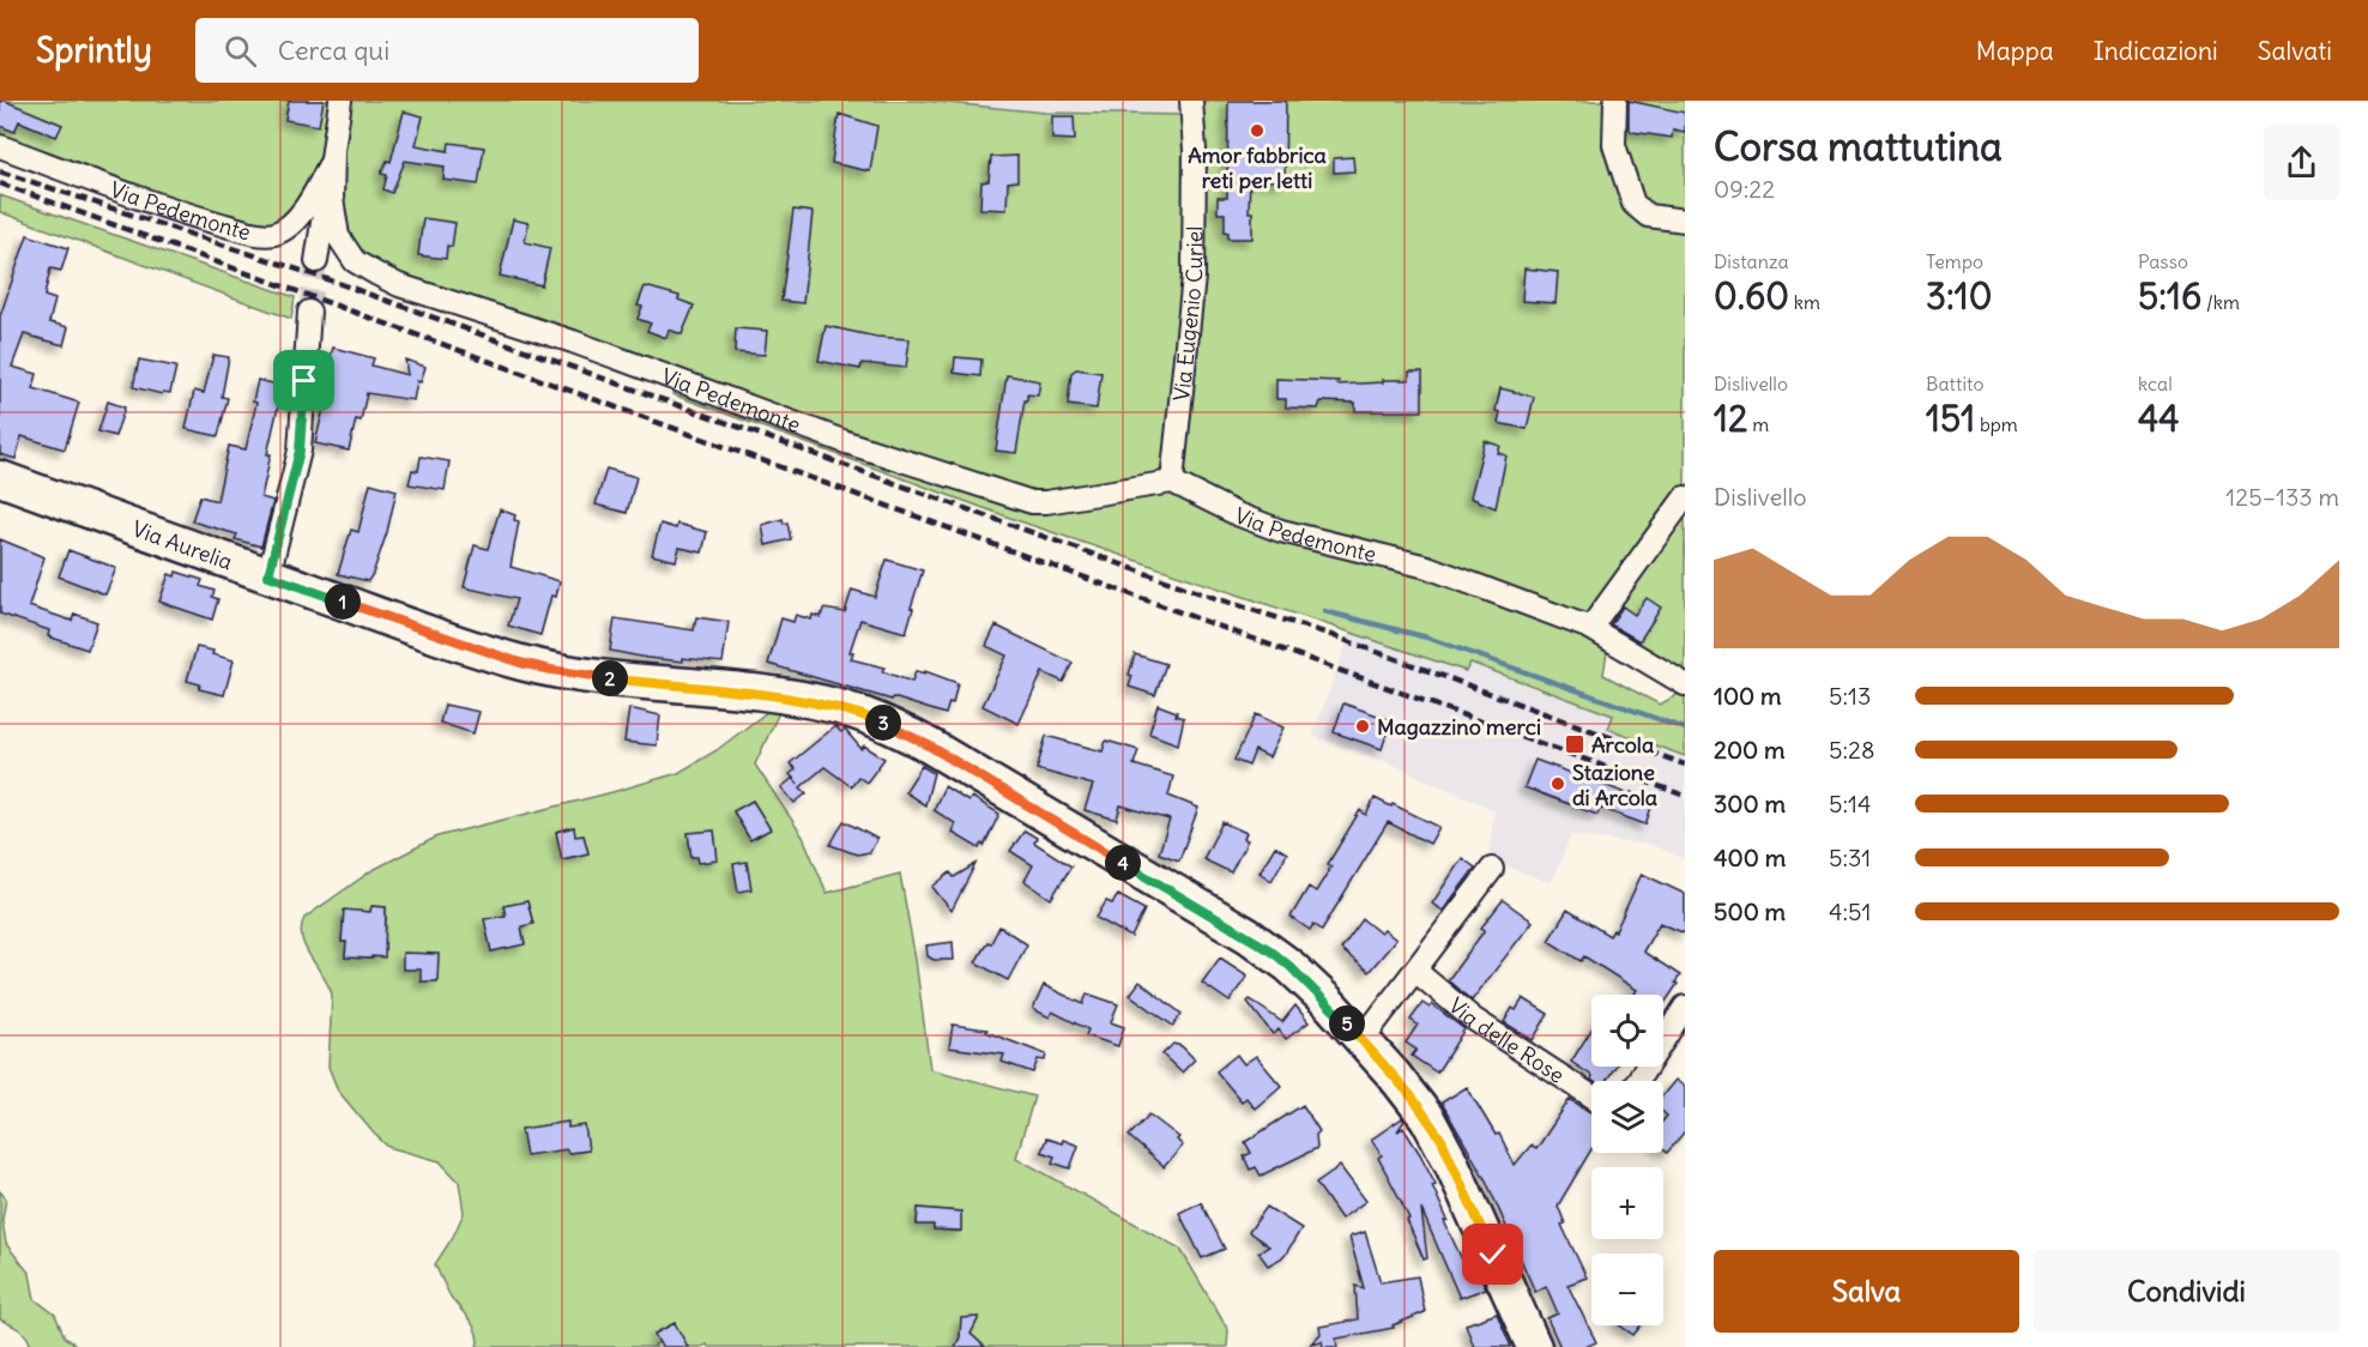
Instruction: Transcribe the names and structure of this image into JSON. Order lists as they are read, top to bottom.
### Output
{
  "streets": {
    "main road": ["Via Aurelia"],
    "street": ["Via Pedemonte", "Via Eugenio Curiel", "Via delle Rose"]
  },
  "crossings": [
    ["Via Pedemonte", "Via Eugenio Curiel"]
  ],
  "places": {
    "other": ["Amor fabbrica reti per letti", "Magazzino merci", "Stazione di Arcola"],
    "transit": ["Arcola"]
  },
  "page": {
    "header": "Sprintly",
    "search": "Cerca qui",
    "nav": ["Mappa", "Indicazioni", "Salvati"],
    "heading": ["Corsa mattutina", "09:22"],
    "stats": [
      ["Distanza", "0.60 km"],
      ["Tempo", "3:10"],
      ["Passo", "5:16 /km"],
      ["Dislivello", "12 m"],
      ["Battito", "151 bpm"],
      ["kcal", "44"]
    ],
    "chart": ["Dislivello", "125–133 m"],
    "pins": [
      "1",
      "2",
      "3",
      "4",
      "5"
    ],
    "list": [
      {
        "name": "100 m",
        "note": "5:13"
      },
      {
        "name": "200 m",
        "note": "5:28"
      },
      {
        "name": "300 m",
        "note": "5:14"
      },
      {
        "name": "400 m",
        "note": "5:31"
      },
      {
        "name": "500 m",
        "note": "4:51"
      }
    ],
    "map_buttons": ["+", "−"],
    "buttons": ["Salva", "Condividi"]
  }
}
